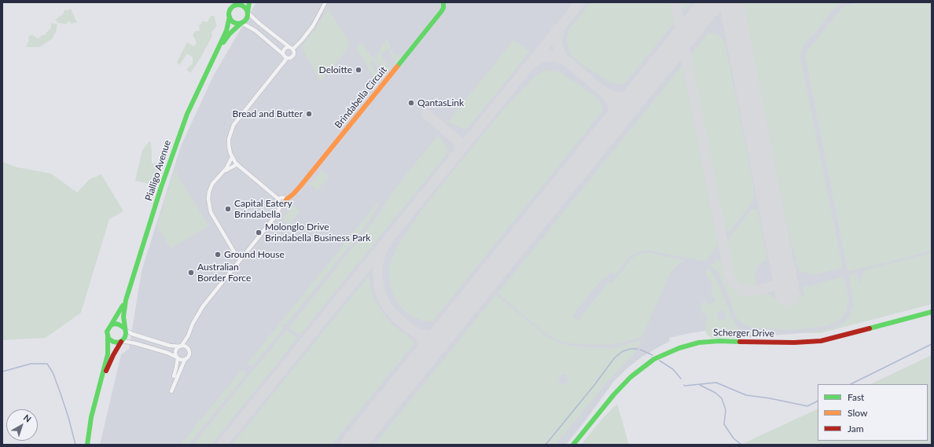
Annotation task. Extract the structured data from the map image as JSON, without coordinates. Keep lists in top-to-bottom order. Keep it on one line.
{"streets":{"main road":["Brindabella Circuit","Pialligo Avenue","Scherger Drive"]},"places":["Deloitte","QantasLink","Bread and Butter","Capital Eatery Brindabella","Molonglo Drive Brindabella Business Park","Ground House","Australian Border Force"],"legend":["Fast","Slow","Jam"],"north":"top right"}
